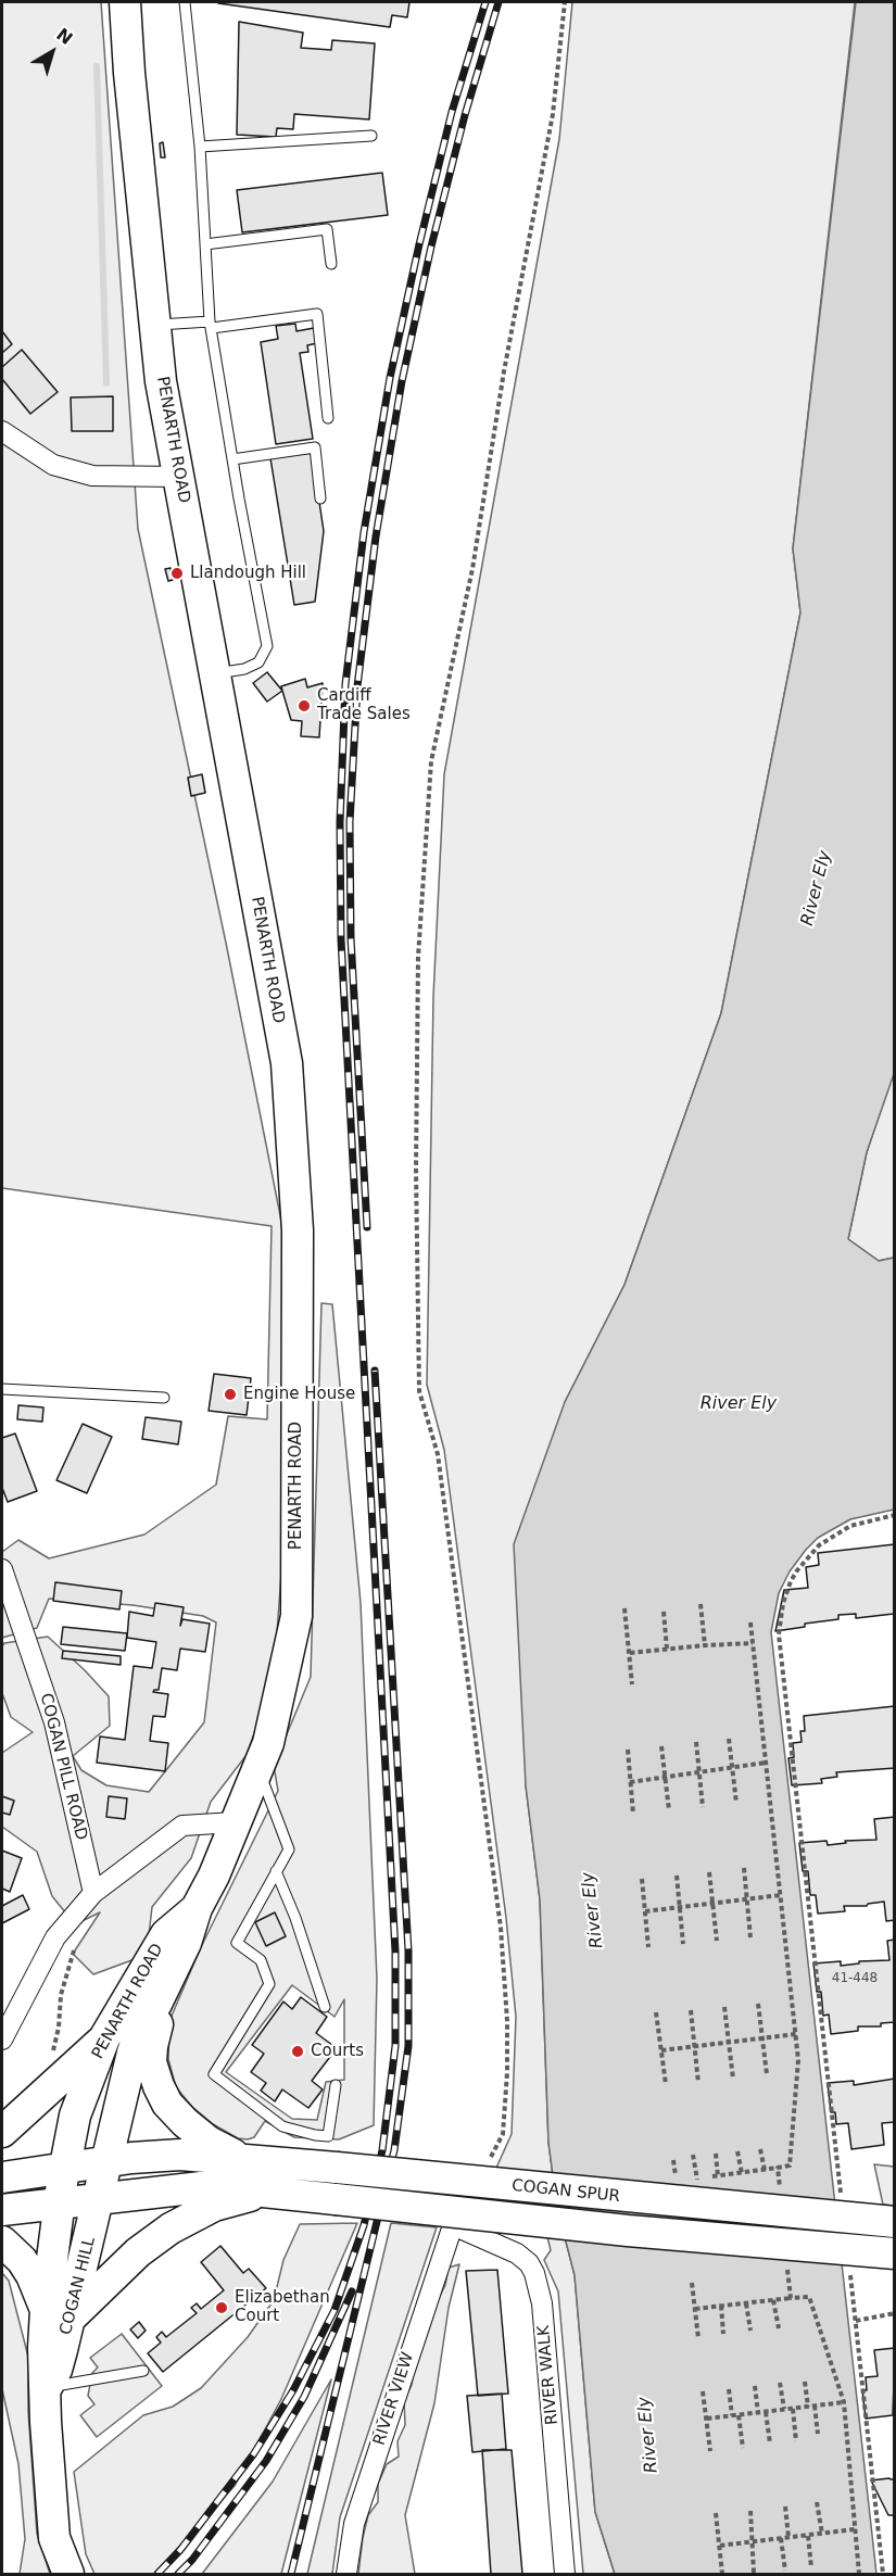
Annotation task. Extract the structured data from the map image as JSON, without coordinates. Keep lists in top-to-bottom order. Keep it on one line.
{"streets":{"main road":["PENARTH ROAD","COGAN SPUR","COGAN HILL"],"street":["COGAN PILL ROAD","RIVER WALK","RIVER VIEW"]},"crossings":[["PENARTH ROAD","COGAN SPUR"],["PENARTH ROAD","COGAN HILL"],["COGAN SPUR","COGAN HILL"],["RIVER WALK","RIVER VIEW"]],"water":["River Ely"],"places":["Llandough Hill","Cardiff Trade Sales","Engine House","Courts","Elizabethan Court"],"house_numbers":["41-448"],"north":"top right"}
